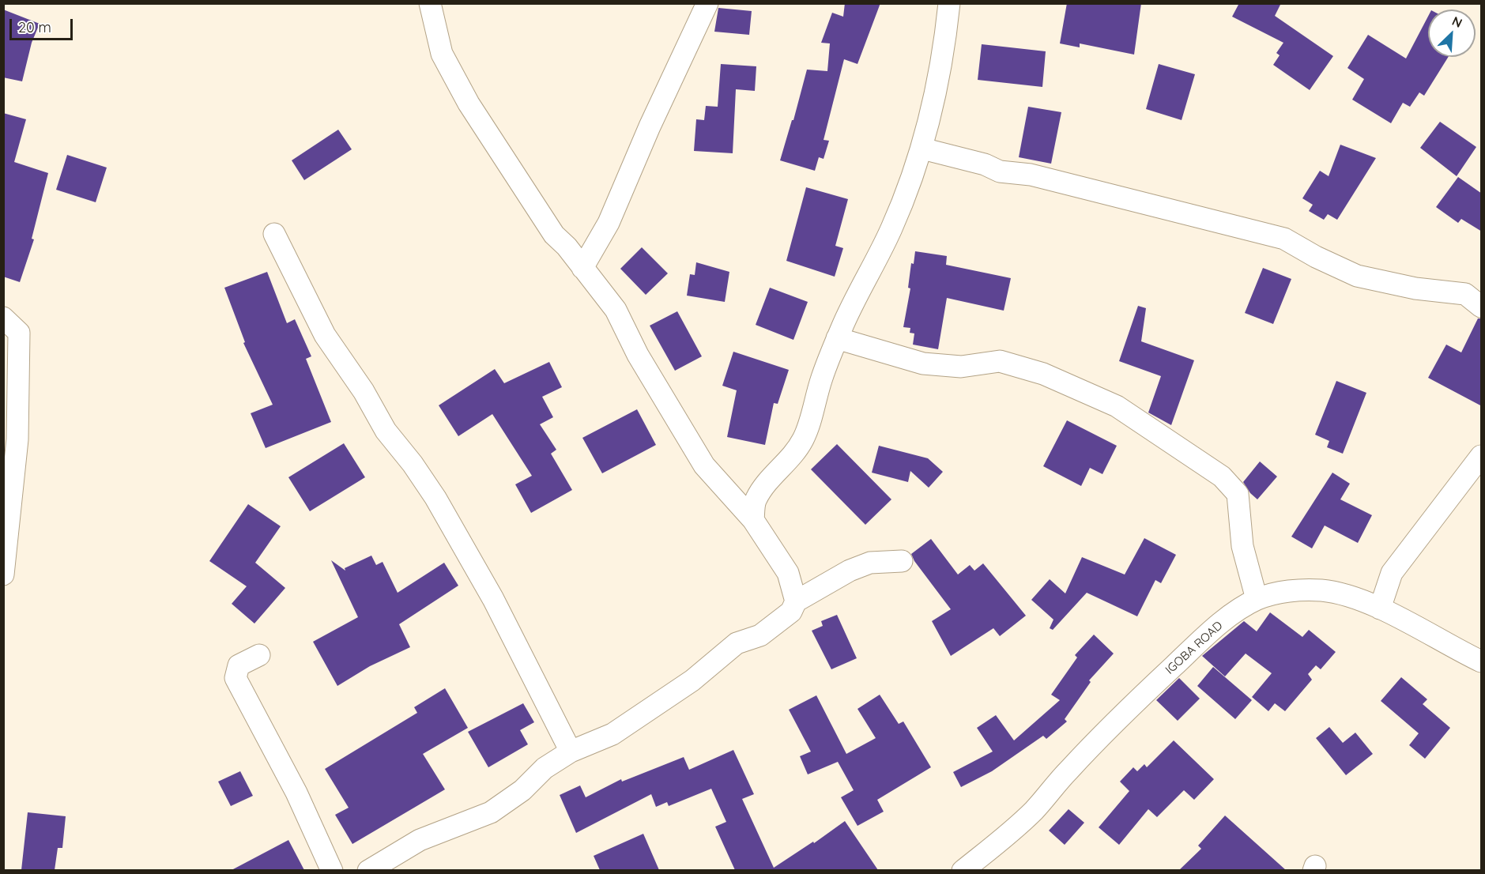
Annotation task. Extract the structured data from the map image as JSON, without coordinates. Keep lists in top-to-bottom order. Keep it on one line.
{"streets":{"street":["IGOBA ROAD"]},"scale_bar":"20 m","north":"top right"}
